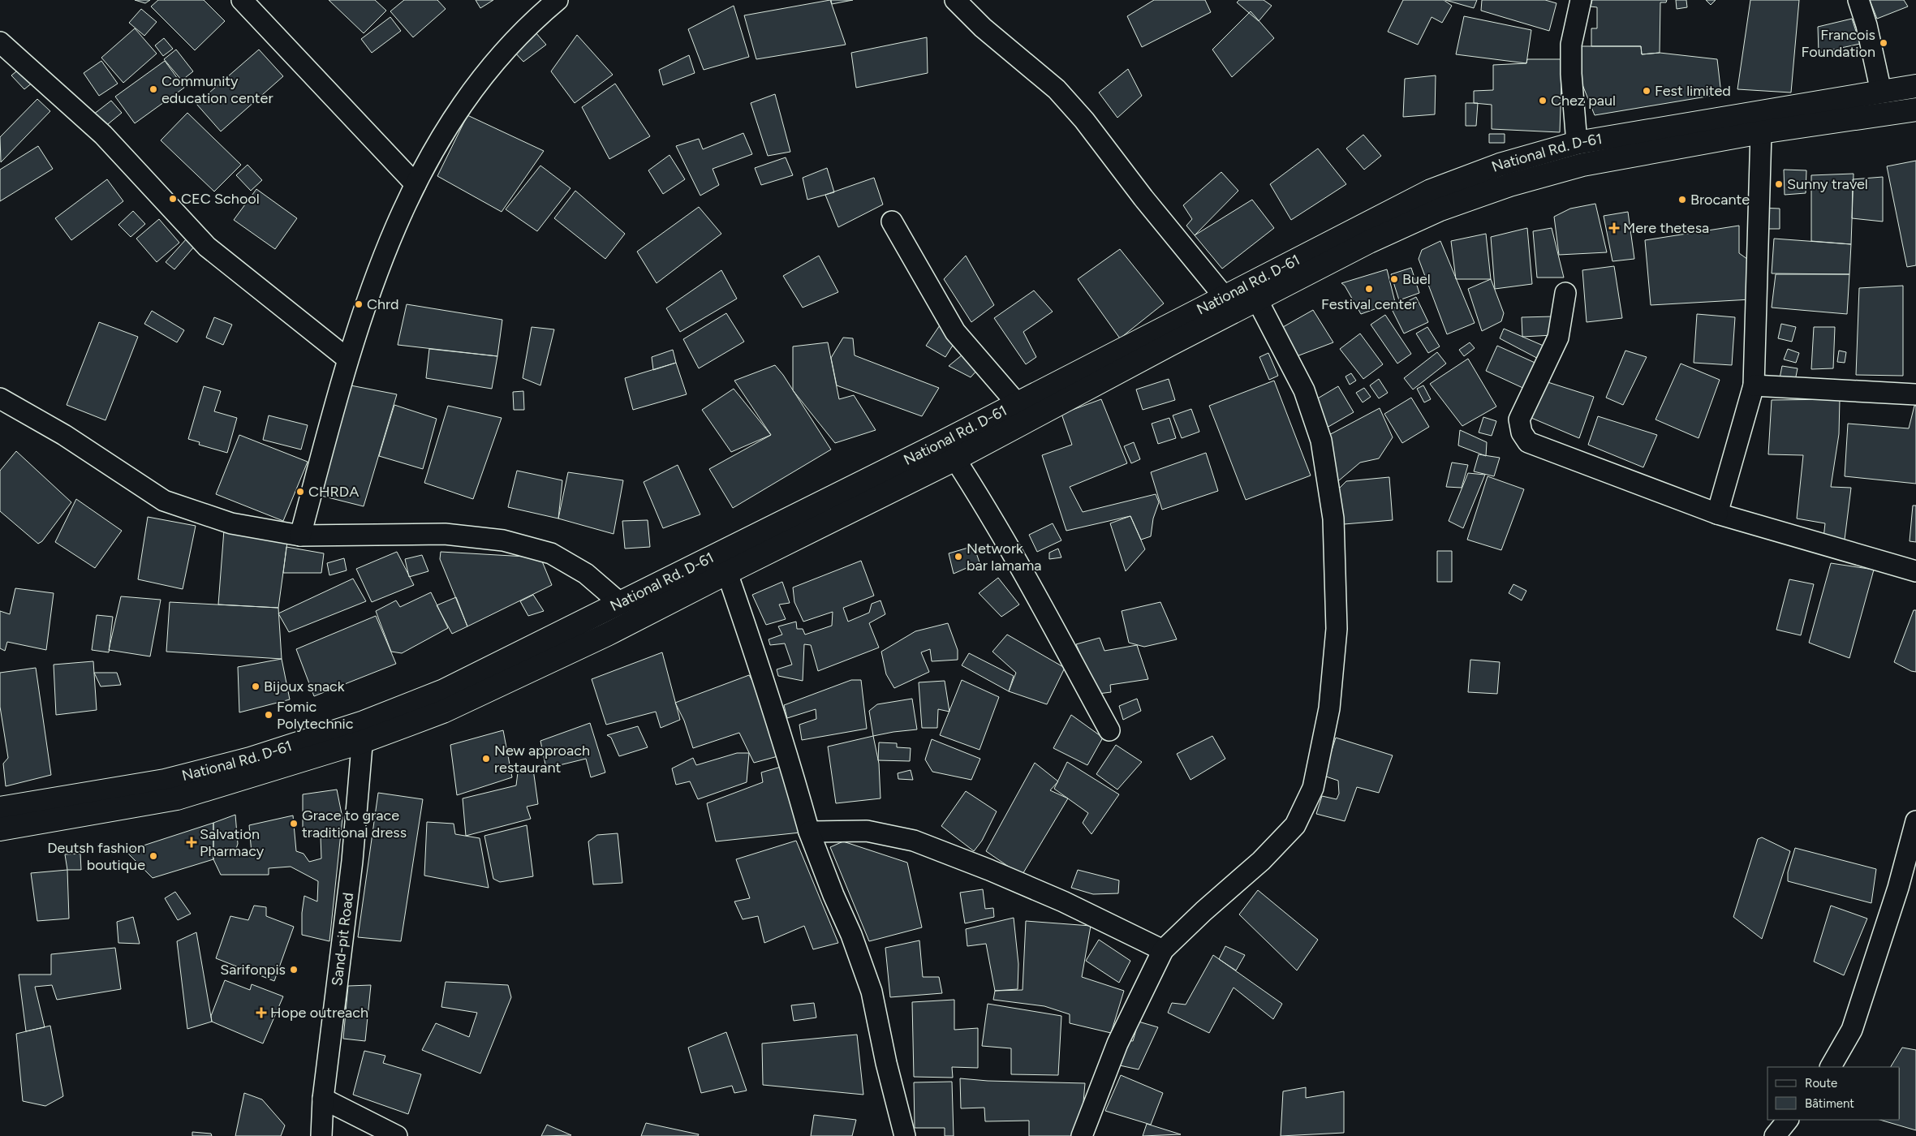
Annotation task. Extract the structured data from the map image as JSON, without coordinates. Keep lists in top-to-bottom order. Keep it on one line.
{"streets":{"highway":["National Rd. D-61"],"street":["Sand-pit Road"]},"crossings":[["National Rd. D-61","Sand-pit Road"]],"places":{"other":["Francois Foundation","Community education center","Fest limited","Chez paul","Sunny travel","CEC School","Brocante","Buel","Festival center","Chrd","CHRDA","Network bar lamama","Bijoux snack","Fomic Polytechnic","New approach restaurant","Grace to grace traditional dress","Deutsh fashion boutique","Sarifonpis"],"health":["Mere thetesa","Salvation Pharmacy","Hope outreach"]},"legend":["Route","Bâtiment"]}
